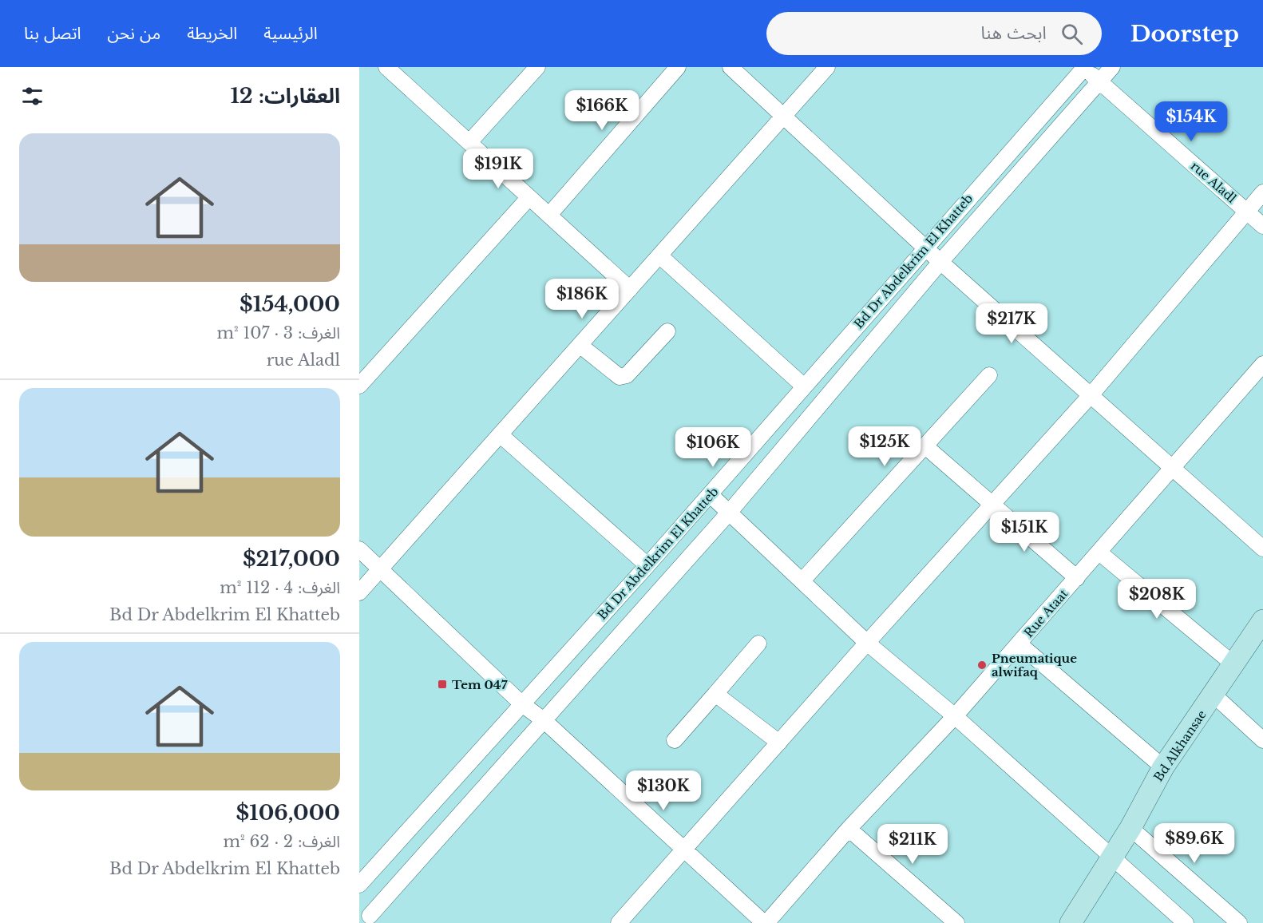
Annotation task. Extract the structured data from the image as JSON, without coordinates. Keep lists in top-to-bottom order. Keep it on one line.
{"streets":{"main road":["Bd Alkhansae"],"street":["rue Aladl","Bd Dr Abdelkrim El Khatteb","Rue Ataat"]},"crossings":[["rue Aladl","Bd Dr Abdelkrim El Khatteb"]],"places":{"other":["Pneumatique alwifaq"],"transit":["Tem 047"]},"page":{"header":"Doorstep","search":"ابحث هنا","nav":["الرئيسية","الخريطة","من نحن","اتصل بنا"],"heading":"العقارات: 12","price":["$166K","$154K","$191K","$186K","$217K","$125K","$106K","$151K","$208K","$130K","$89.6K","$211K"],"list":[{"name":"$154,000","note":"الغرف: 3 · 107 m² · rue Aladl"},{"name":"$217,000","note":"الغرف: 4 · 112 m² · Bd Dr Abdelkrim El Khatteb"},{"name":"$106,000","note":"الغرف: 2 · 62 m² · Bd Dr Abdelkrim El Khatteb"}]}}
